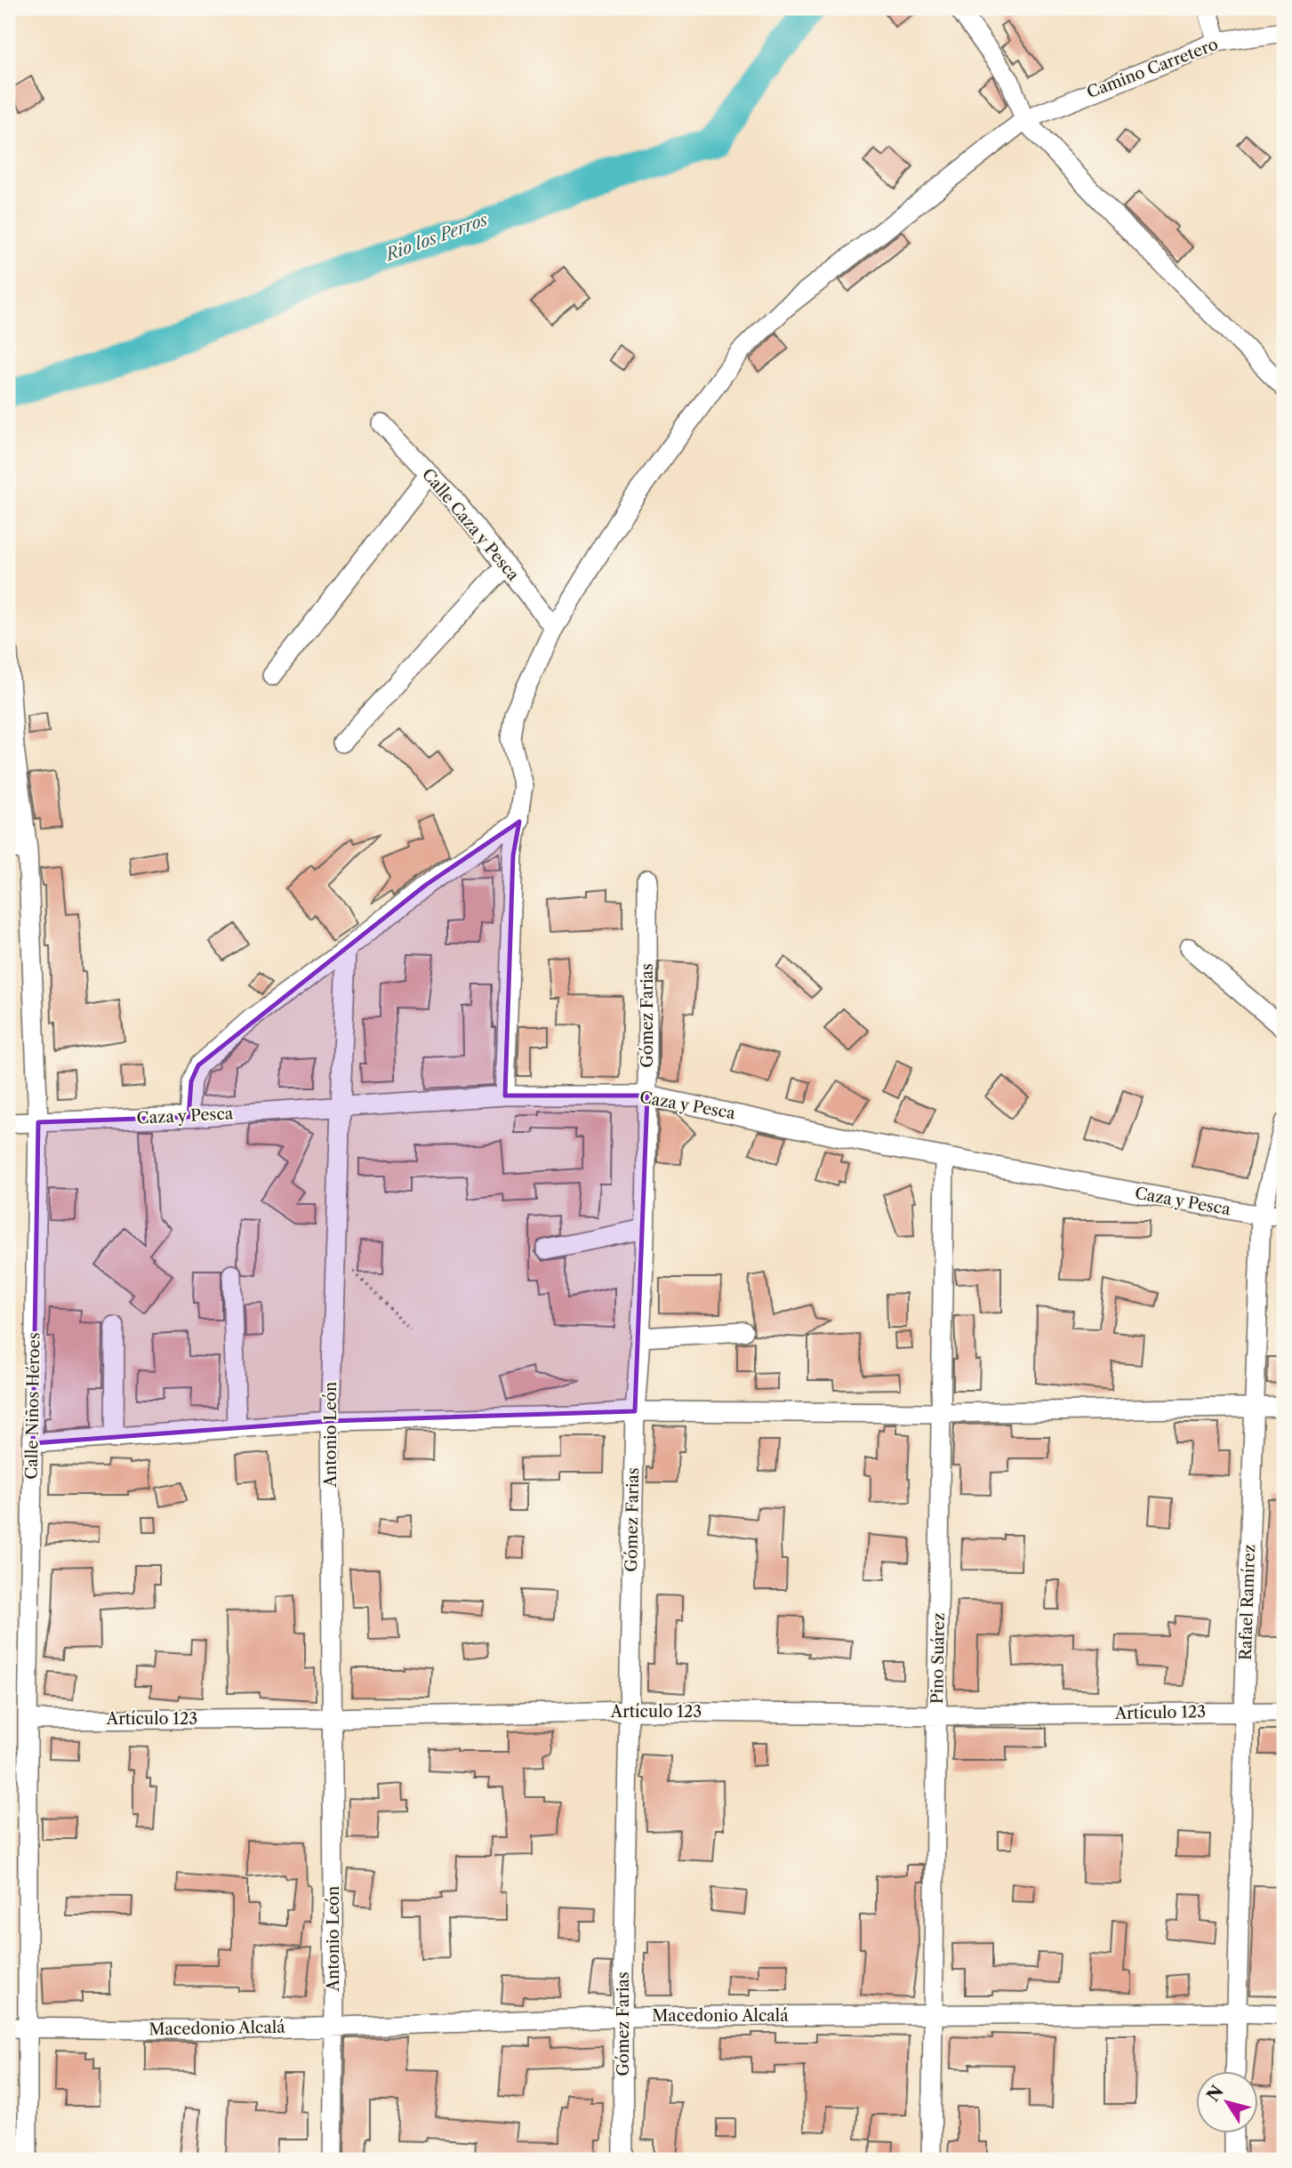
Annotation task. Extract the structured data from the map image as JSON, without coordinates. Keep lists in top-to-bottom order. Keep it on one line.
{"streets":{"street":["Camino Carretero","Calle Caza y Pesca","Gómez Farias","Caza y Pesca","Calle Niños Héroes","Antonio León","Rafael Ramírez","Pino Suárez","Artículo 123","Macedonio Alcalá"]},"crossings":[["Camino Carretero","Calle Caza y Pesca"],["Camino Carretero","Caza y Pesca"],["Gómez Farias","Caza y Pesca"],["Gómez Farias","Artículo 123"],["Gómez Farias","Macedonio Alcalá"],["Caza y Pesca","Calle Niños Héroes"],["Caza y Pesca","Antonio León"],["Caza y Pesca","Rafael Ramírez"],["Caza y Pesca","Pino Suárez"],["Calle Niños Héroes","Artículo 123"],["Calle Niños Héroes","Macedonio Alcalá"],["Antonio León","Artículo 123"],["Antonio León","Macedonio Alcalá"],["Rafael Ramírez","Artículo 123"],["Rafael Ramírez","Macedonio Alcalá"],["Pino Suárez","Artículo 123"],["Pino Suárez","Macedonio Alcalá"]],"water":["Rio los Perros"],"north":"top left"}
